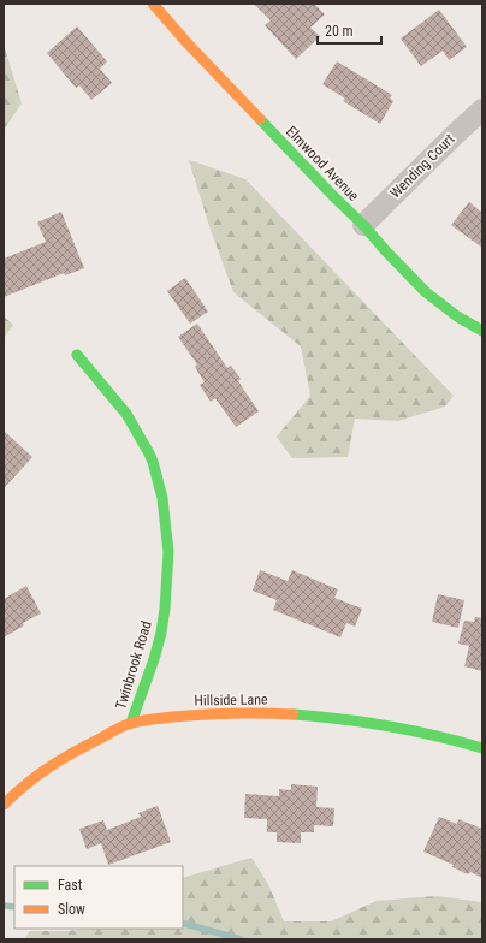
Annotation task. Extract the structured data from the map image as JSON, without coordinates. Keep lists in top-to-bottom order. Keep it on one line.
{"streets":{"street":["Elmwood Avenue","Wending Court","Twinbrook Road","Hillside Lane"]},"crossings":[["Elmwood Avenue","Wending Court"],["Twinbrook Road","Hillside Lane"]],"legend":["Fast","Slow"],"scale_bar":"20 m"}
